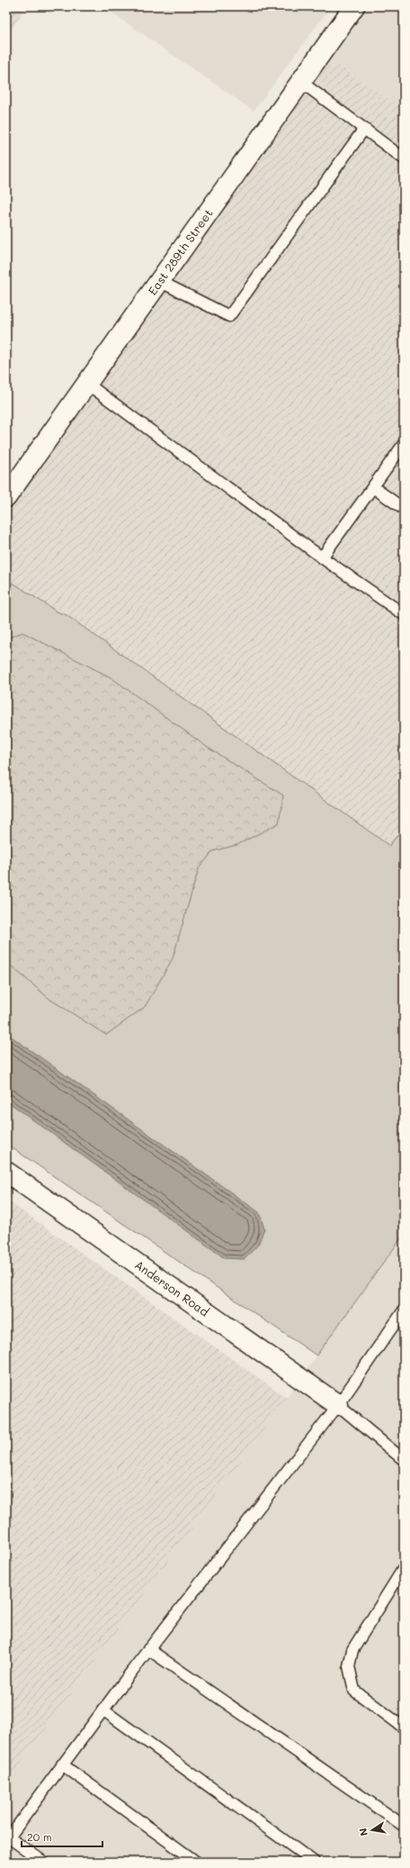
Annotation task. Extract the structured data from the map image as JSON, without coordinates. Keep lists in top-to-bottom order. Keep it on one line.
{"streets":{"street":["East 289th Street","Anderson Road"]},"scale_bar":"20 m","north":"left"}
